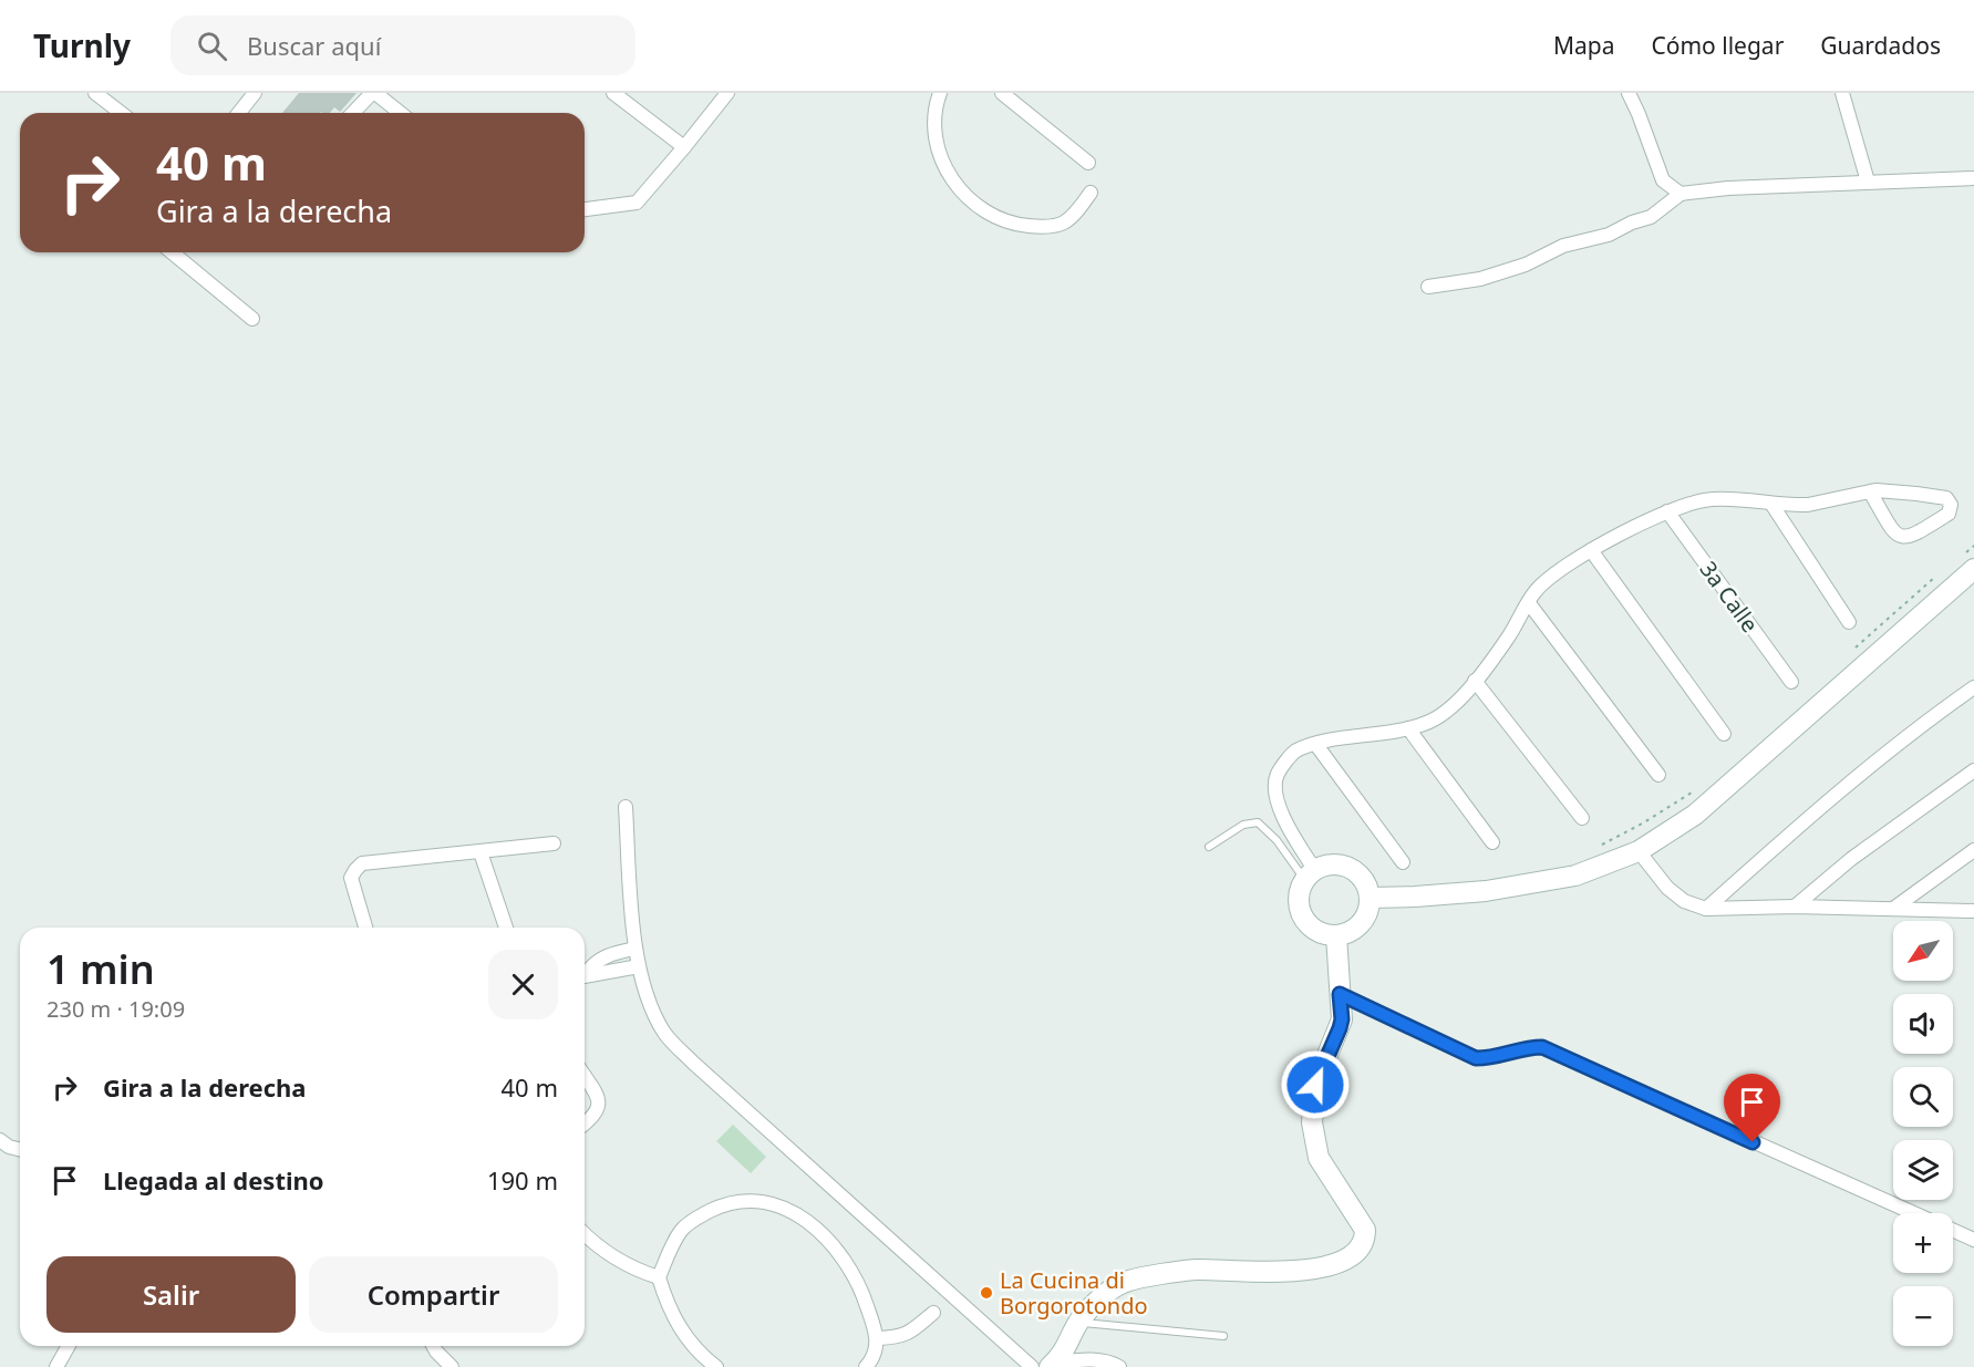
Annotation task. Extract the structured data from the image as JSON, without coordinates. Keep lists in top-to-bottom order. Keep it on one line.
{"streets":{"street":["3a Calle"]},"places":["La Cucina di Borgorotondo"],"north":"bottom left","page":{"header":"Turnly","search":"Buscar aquí","nav":["Mapa","Cómo llegar","Guardados"],"turn":["40 m","Gira a la derecha"],"map_buttons":["+","−"],"heading":["1 min","230 m · 19:09"],"list":[{"name":"Gira a la derecha","value":"40 m"},{"name":"Llegada al destino","value":"190 m"}],"buttons":["Salir","Compartir"]}}
